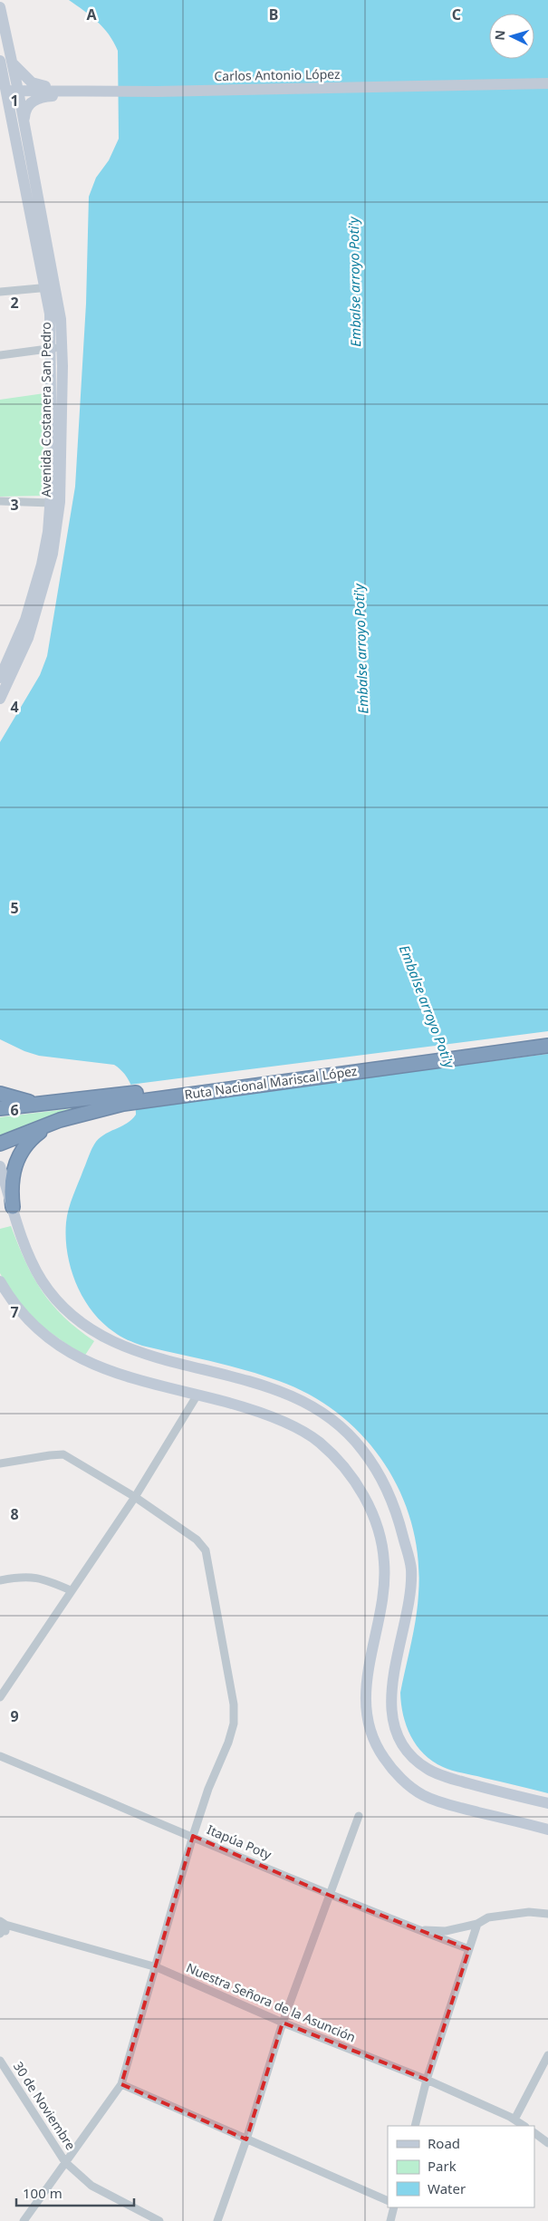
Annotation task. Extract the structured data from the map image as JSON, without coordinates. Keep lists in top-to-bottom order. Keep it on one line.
{"streets":{"highway":["Ruta Nacional Mariscal López"],"main road":["Carlos Antonio López","Avenida Costanera San Pedro"],"street":["Itapúa Poty","Nuestra Señora de la Asunción","30 de Noviembre"]},"crossings":[["Carlos Antonio López","Avenida Costanera San Pedro"]],"water":["Embalse arroyo Poti'y"],"legend":["Road","Park","Water"],"scale_bar":"100 m","north":"left","grid":{"columns":["A","B","C"],"rows":["1","2","3","4","5","6","7","8","9"]}}
